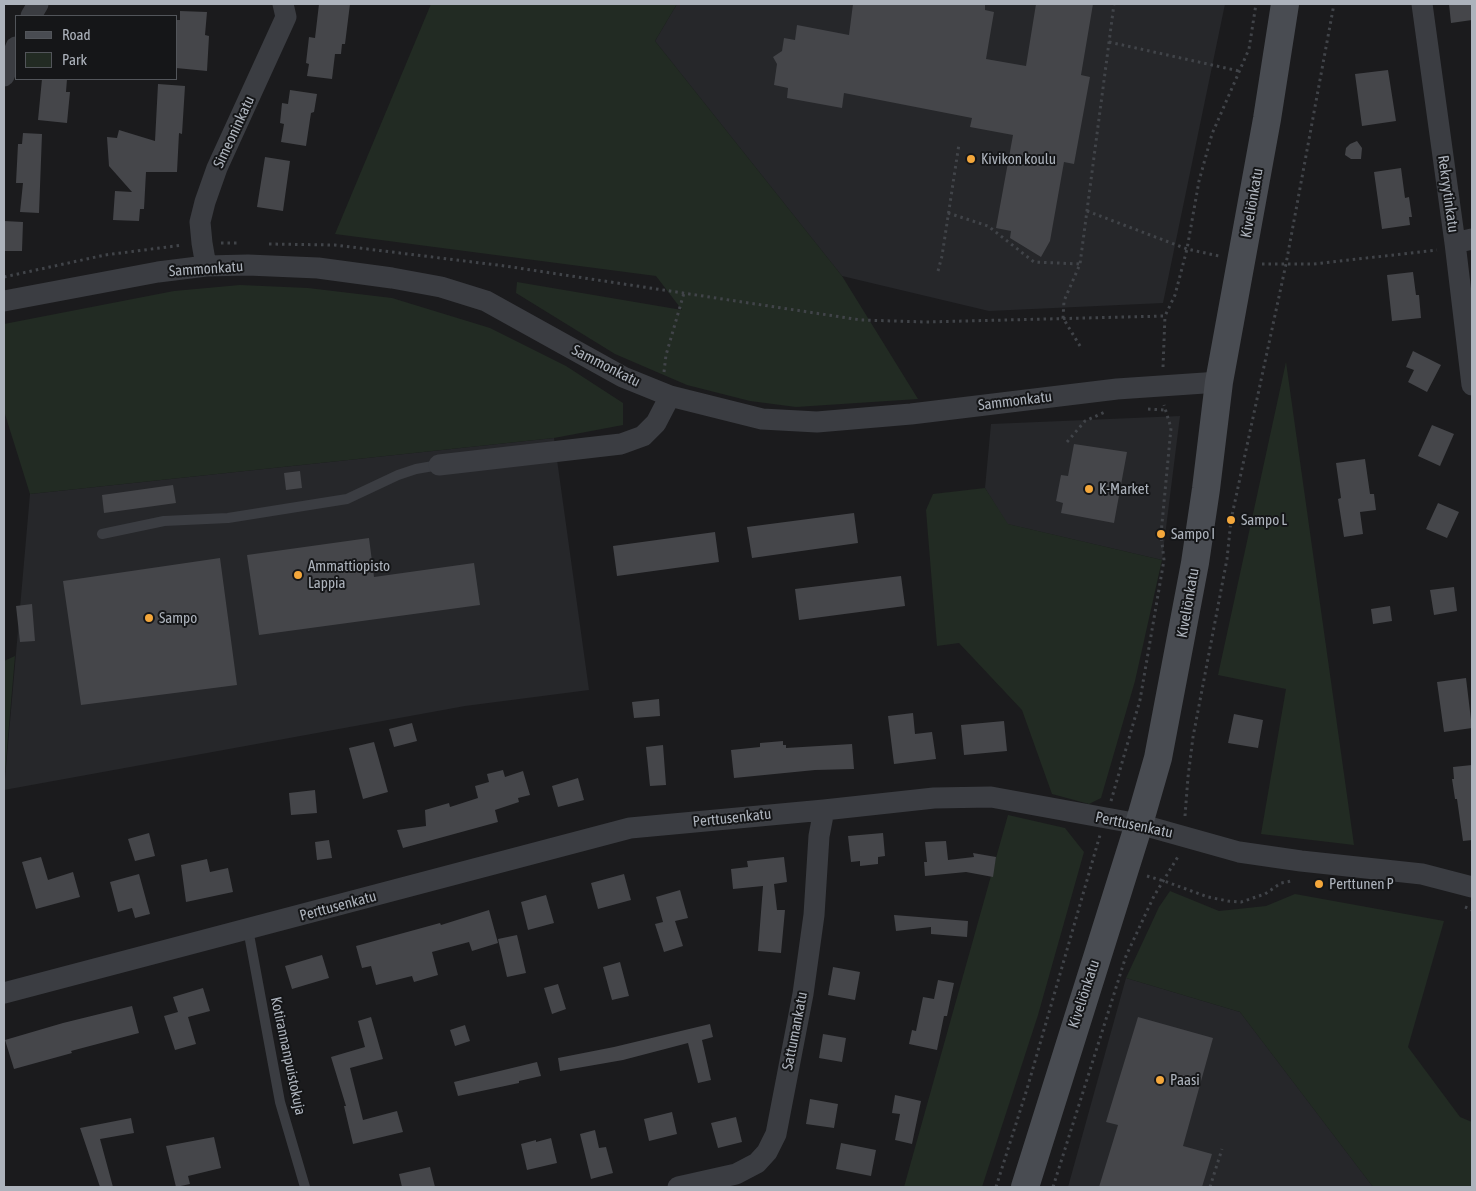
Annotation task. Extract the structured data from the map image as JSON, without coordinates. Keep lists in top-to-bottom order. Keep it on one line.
{"streets":{"main road":["Kiveliönkatu"],"street":["Simeoninkatu","Rekryytinkatu","Sammonkatu","Perttusenkatu","Sattumankatu"],"lane":["Kotirannanpuistokuja"]},"crossings":[["Simeoninkatu","Sammonkatu"],["Kiveliönkatu","Sammonkatu"],["Kiveliönkatu","Perttusenkatu"],["Perttusenkatu","Sattumankatu"],["Perttusenkatu","Kotirannanpuistokuja"]],"places":["Kivikon koulu","K-Market","Sampo L","Sampo I","Ammattiopisto Lappia","Sampo","Perttunen P","Paasi"],"legend":["Road","Park"]}
